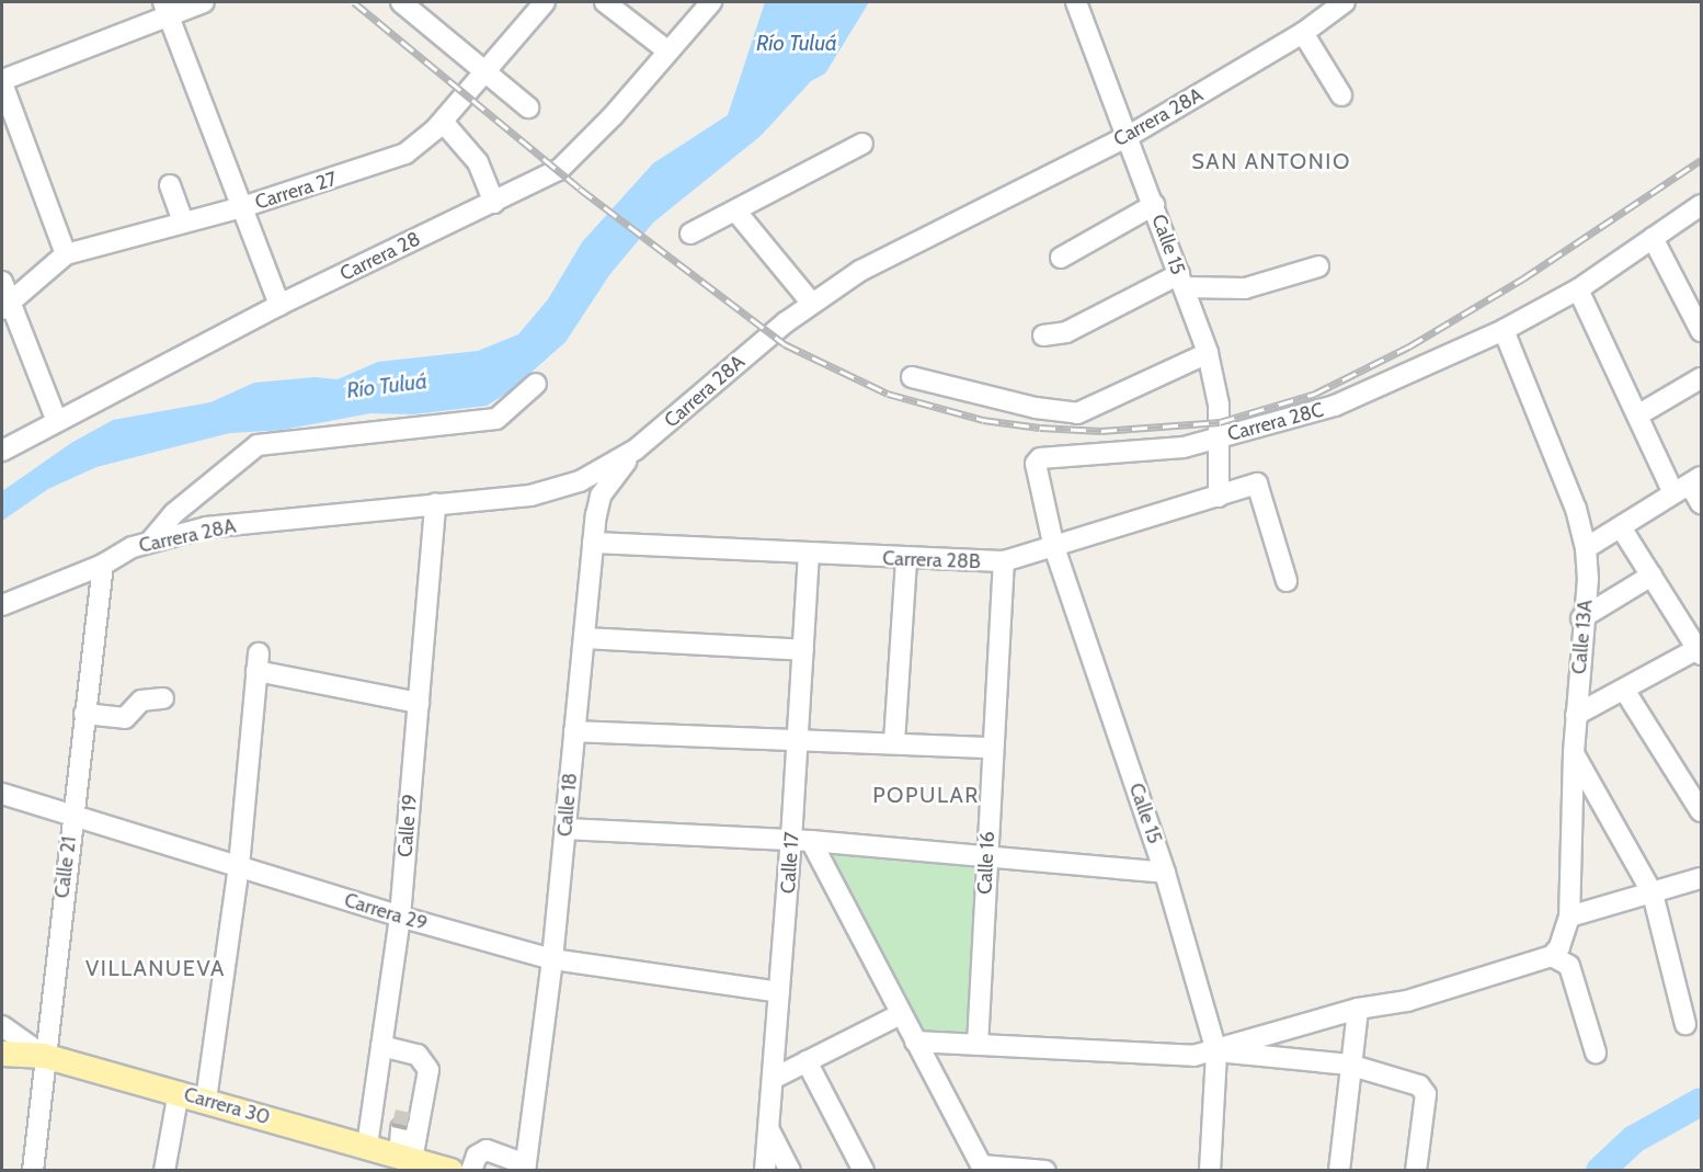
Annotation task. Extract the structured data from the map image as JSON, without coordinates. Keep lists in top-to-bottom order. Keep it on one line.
{"streets":{"main road":["Carrera 30"],"street":["Carrera 28A","Carrera 27","Calle 15","Carrera 28","Carrera 28C","Carrera 28B","Calle 13A","Calle 18","Calle 19","Calle 17","Calle 16","Calle 21","Carrera 29"]},"crossings":[["Carrera 28A","Calle 15"],["Carrera 28A","Calle 18"],["Carrera 28A","Calle 19"],["Carrera 28A","Calle 21"],["Calle 15","Carrera 28C"],["Calle 15","Carrera 28B"],["Carrera 28C","Calle 13A"],["Carrera 28B","Calle 18"],["Carrera 28B","Calle 17"],["Carrera 28B","Calle 16"],["Calle 18","Carrera 29"],["Calle 19","Carrera 29"],["Calle 19","Carrera 30"],["Calle 17","Carrera 29"],["Calle 21","Carrera 29"],["Calle 21","Carrera 30"]],"districts":["SAN ANTONIO","POPULAR","VILLANUEVA"],"water":["Río Tuluá"]}
